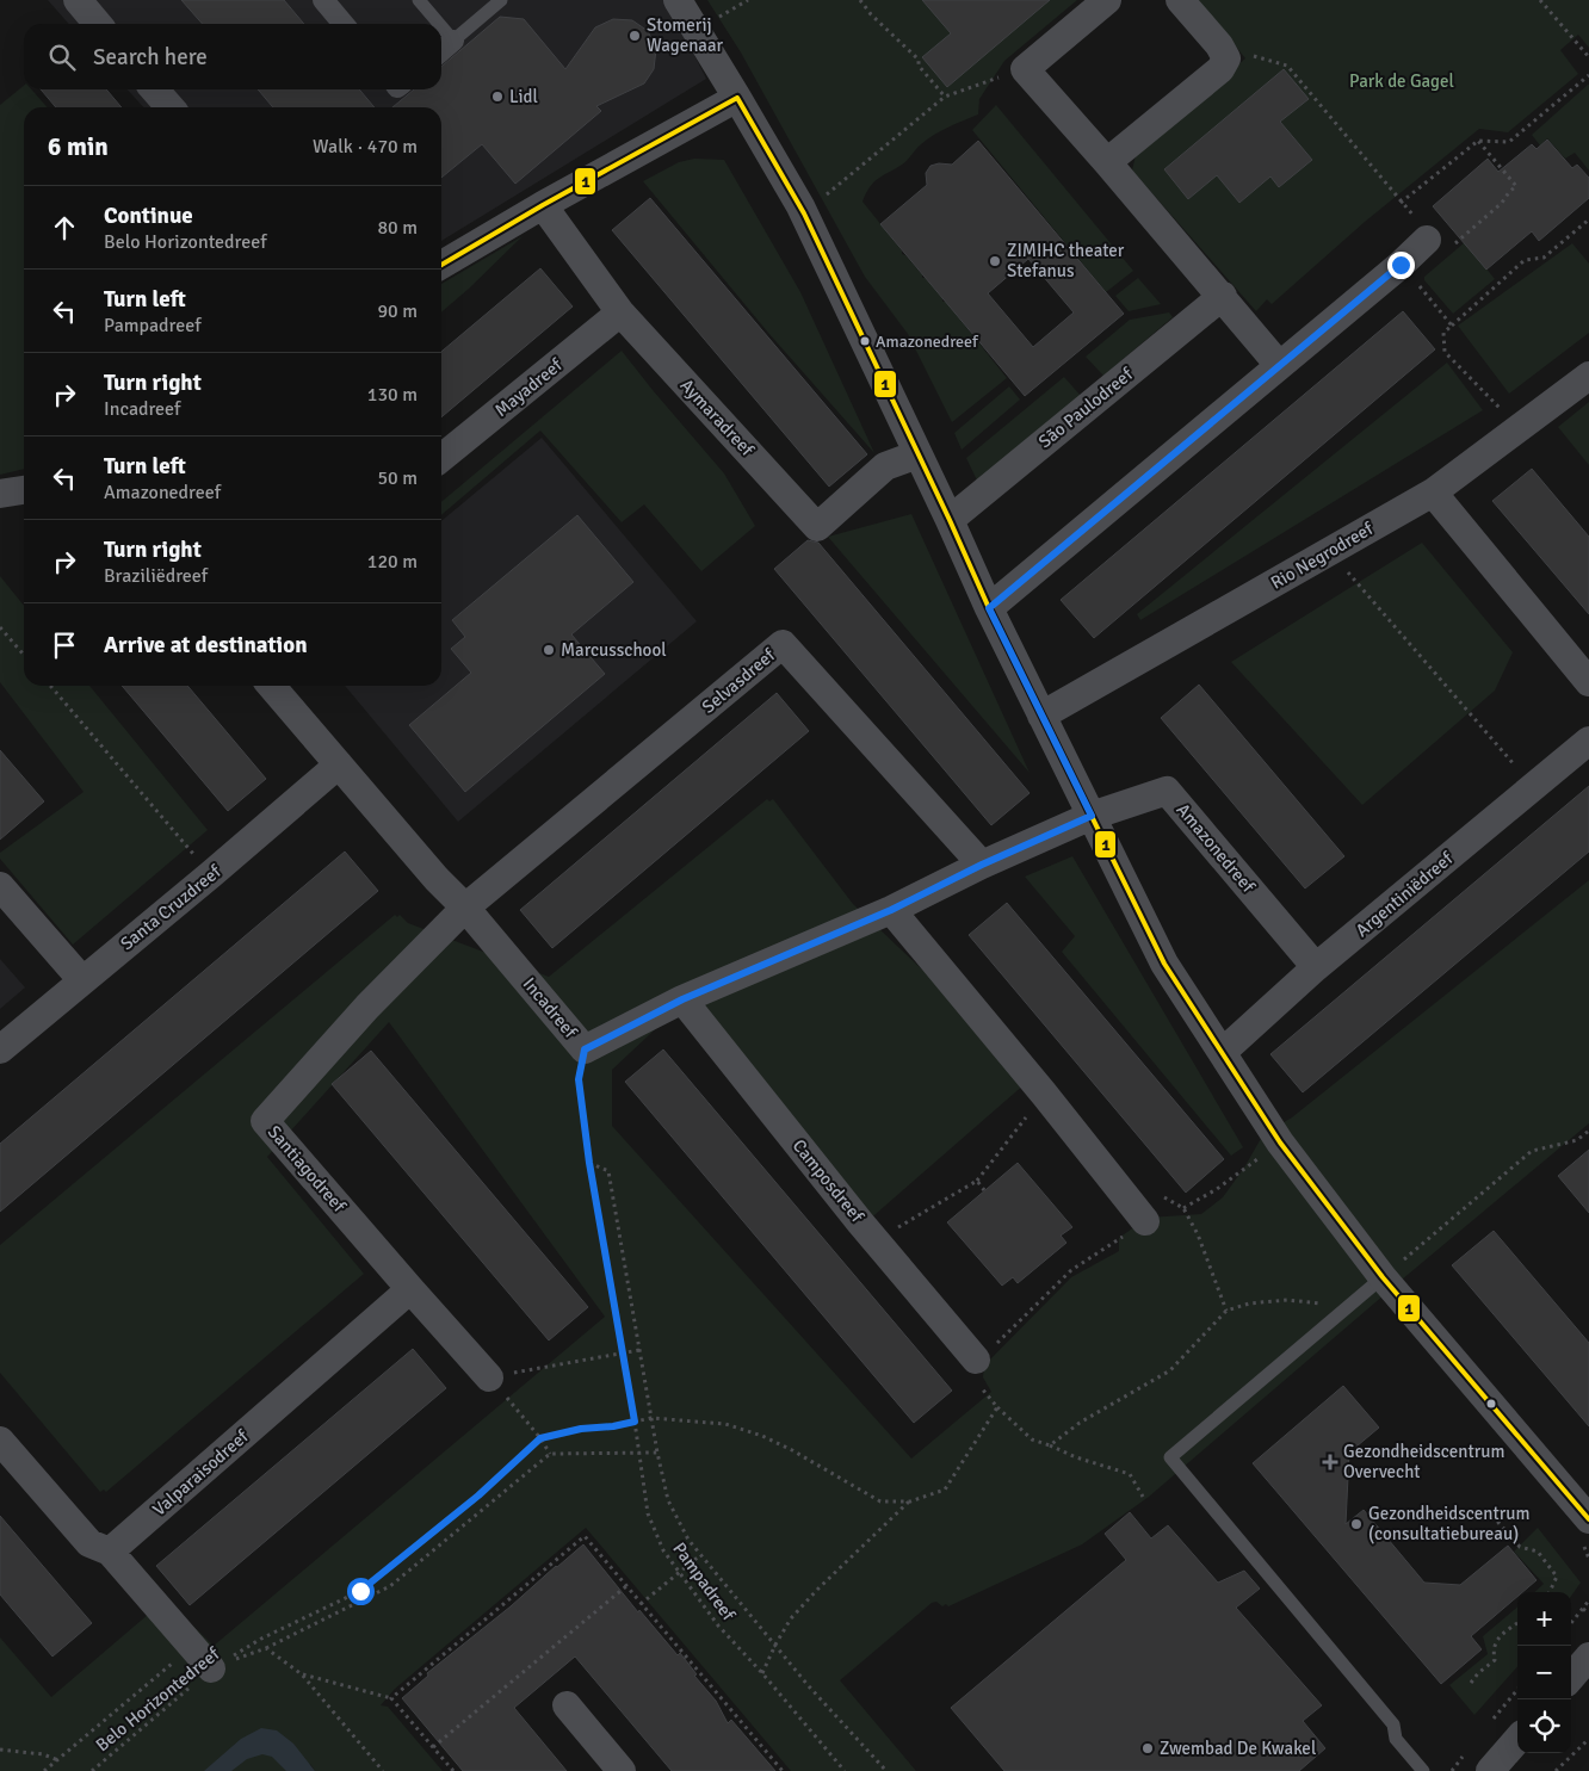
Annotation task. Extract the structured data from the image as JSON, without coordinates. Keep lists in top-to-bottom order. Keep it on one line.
{"streets":{"street":["Mayadreef","São Paulodreef","Aymaradreef","Rio Negrodreef","Selvasdreef","Amazonedreef","Argentiniëdreef","Santa Cruzdreef","Incadreef","Santiagodreef","Camposdreef","Valparaisodreef"],"path":["Pampadreef","Belo Horizontedreef"]},"crossings":[["Mayadreef","Aymaradreef"],["Selvasdreef","Incadreef"],["Selvasdreef","Santiagodreef"],["Amazonedreef","Argentiniëdreef"],["Amazonedreef","Incadreef"],["Santa Cruzdreef","Incadreef"],["Incadreef","Santiagodreef"],["Incadreef","Camposdreef"],["Incadreef","Pampadreef"],["Santiagodreef","Valparaisodreef"],["Pampadreef","Belo Horizontedreef"]],"parks":["Park de Gagel"],"places":{"other":["Stomerij Wagenaar","Lidl","ZIMIHC theater Stefanus","Amazonedreef","Marcusschool","Gezondheidscentrum (consultatiebureau)","Zwembad De Kwakel"],"health":["Gezondheidscentrum Overvecht"]},"lines":["transit line 1"],"page":{"search":"Search here","heading":["6 min","Walk · 470 m"],"list":[["Continue","Belo Horizontedreef","80 m"],["Turn left","Pampadreef","90 m"],["Turn right","Incadreef","130 m"],["Turn left","Amazonedreef","50 m"],["Turn right","Braziliëdreef","120 m"],"Arrive at destination"],"map_buttons":["+","−"]}}
